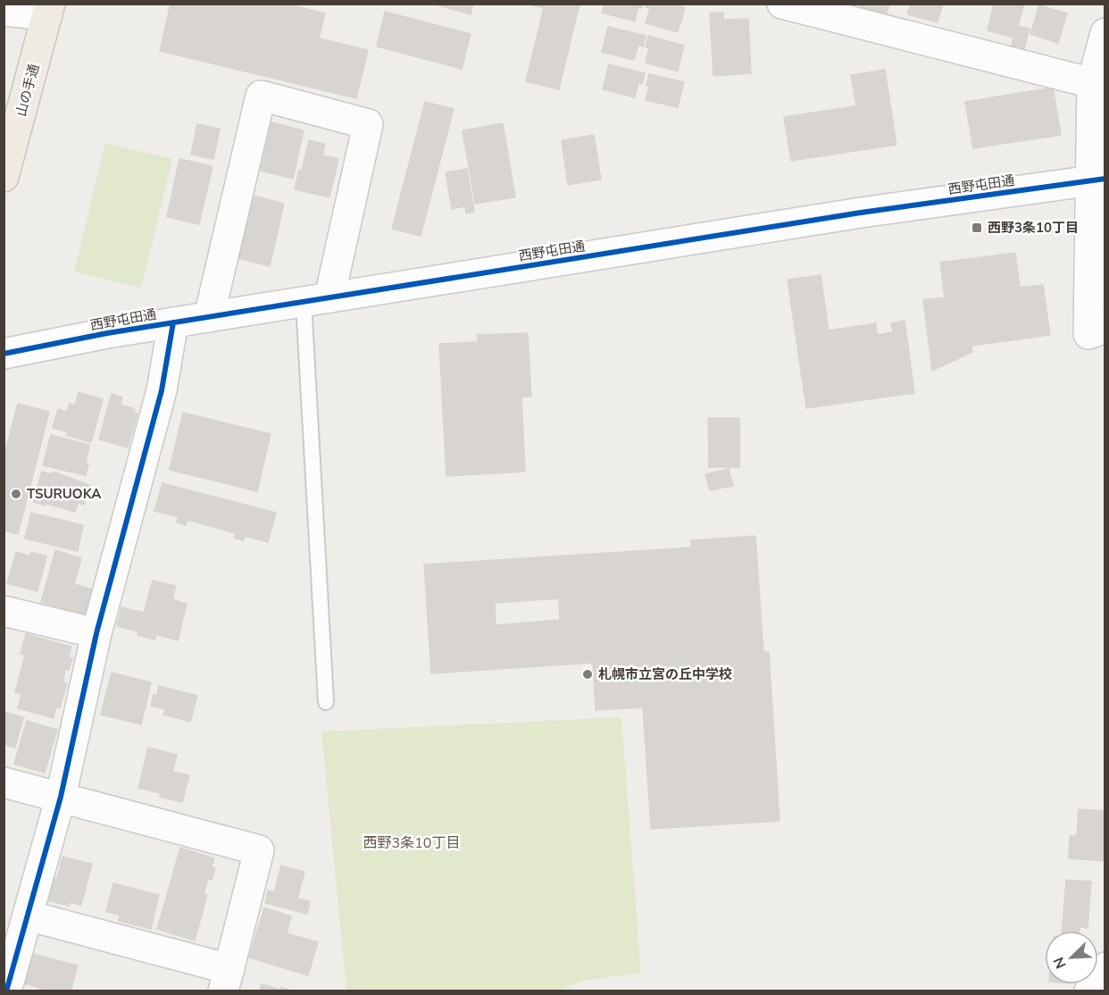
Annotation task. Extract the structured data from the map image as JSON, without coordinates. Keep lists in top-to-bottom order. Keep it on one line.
{"streets":{"main road":["山の手通"],"street":["西野屯田通"]},"districts":["西野3条10丁目"],"places":{"transit":["西野3条10丁目"],"other":["TSURUOKA","札幌市立宮の丘中学校"]},"north":"bottom left"}
